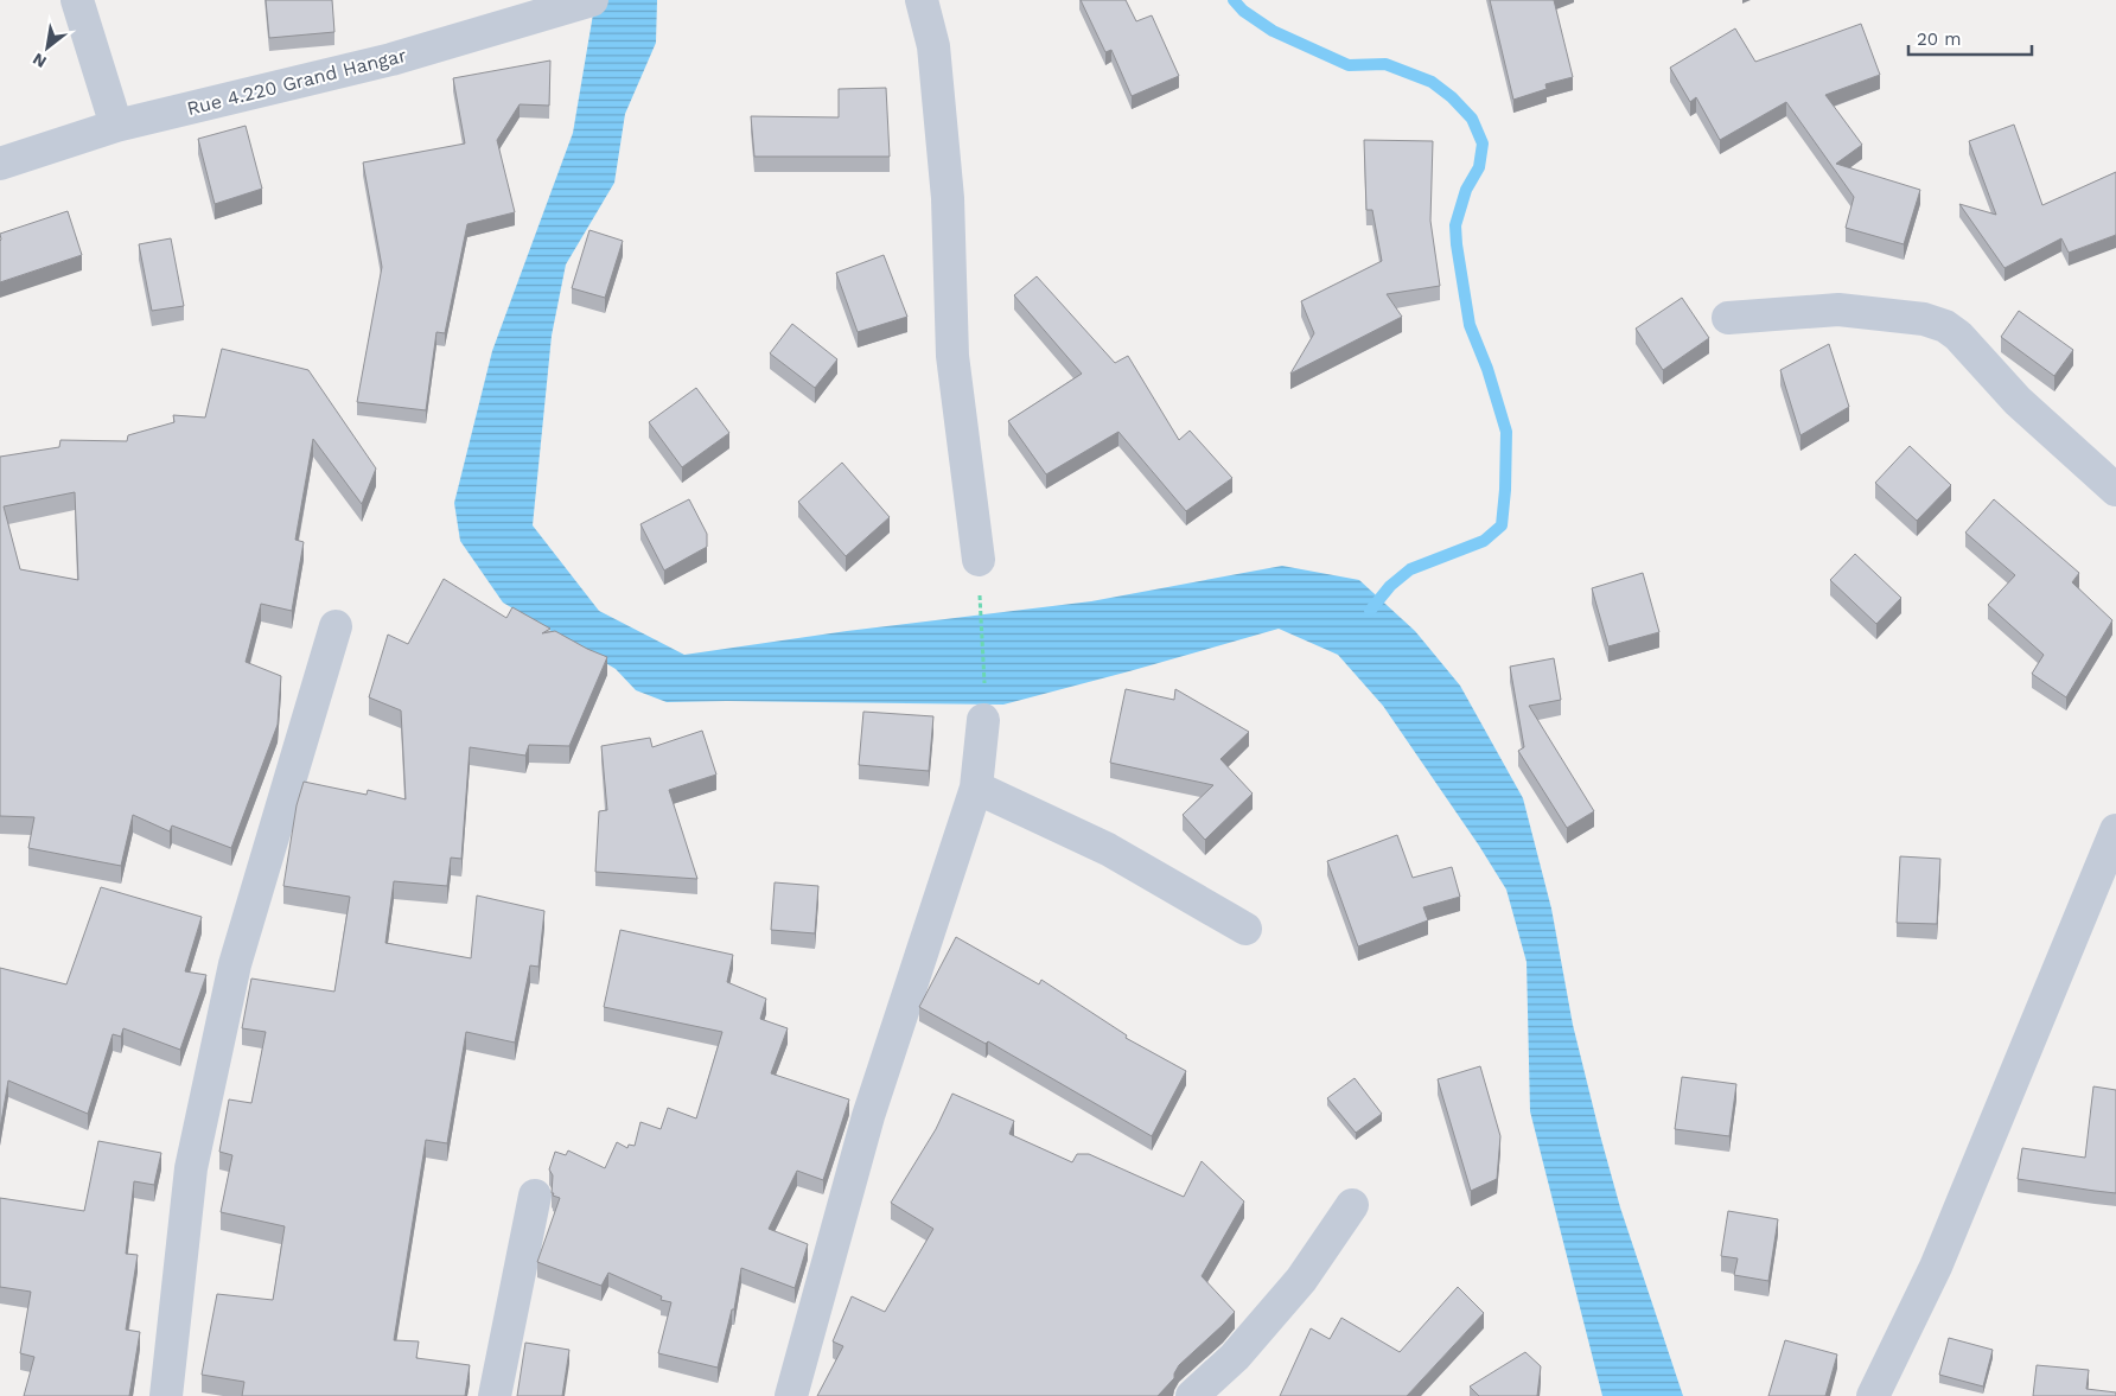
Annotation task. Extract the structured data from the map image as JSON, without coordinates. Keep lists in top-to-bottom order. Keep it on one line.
{"streets":{"street":["Rue 4.220 Grand Hangar"]},"scale_bar":"20 m","north":"bottom left"}
